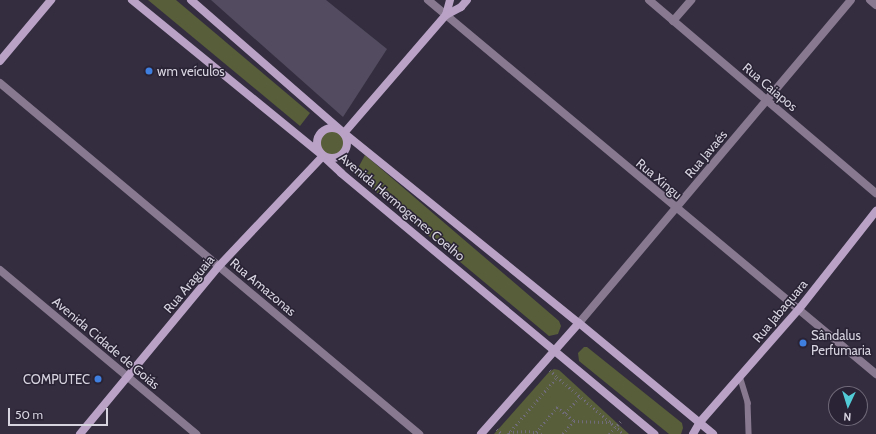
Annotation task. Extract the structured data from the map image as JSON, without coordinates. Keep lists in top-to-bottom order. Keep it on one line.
{"streets":{"main road":["Avenida Hermogenes Coelho","Rua Araguaia","Rua Jabaquara"],"street":["Rua Caiapos","Rua Javaés","Rua Xingu","Rua Amazonas","Avenida Cidade de Goiás"]},"crossings":[["Rua Caiapos","Rua Javaés"],["Rua Javaés","Rua Xingu"],["Rua Javaés","Avenida Hermogenes Coelho"],["Rua Xingu","Rua Jabaquara"],["Avenida Hermogenes Coelho","Rua Araguaia"],["Avenida Hermogenes Coelho","Rua Jabaquara"],["Rua Araguaia","Rua Amazonas"],["Rua Araguaia","Avenida Cidade de Goiás"]],"places":["wm veículos","Sândalus Perfumaria","COMPUTEC"],"scale_bar":"50 m","north":"bottom"}
